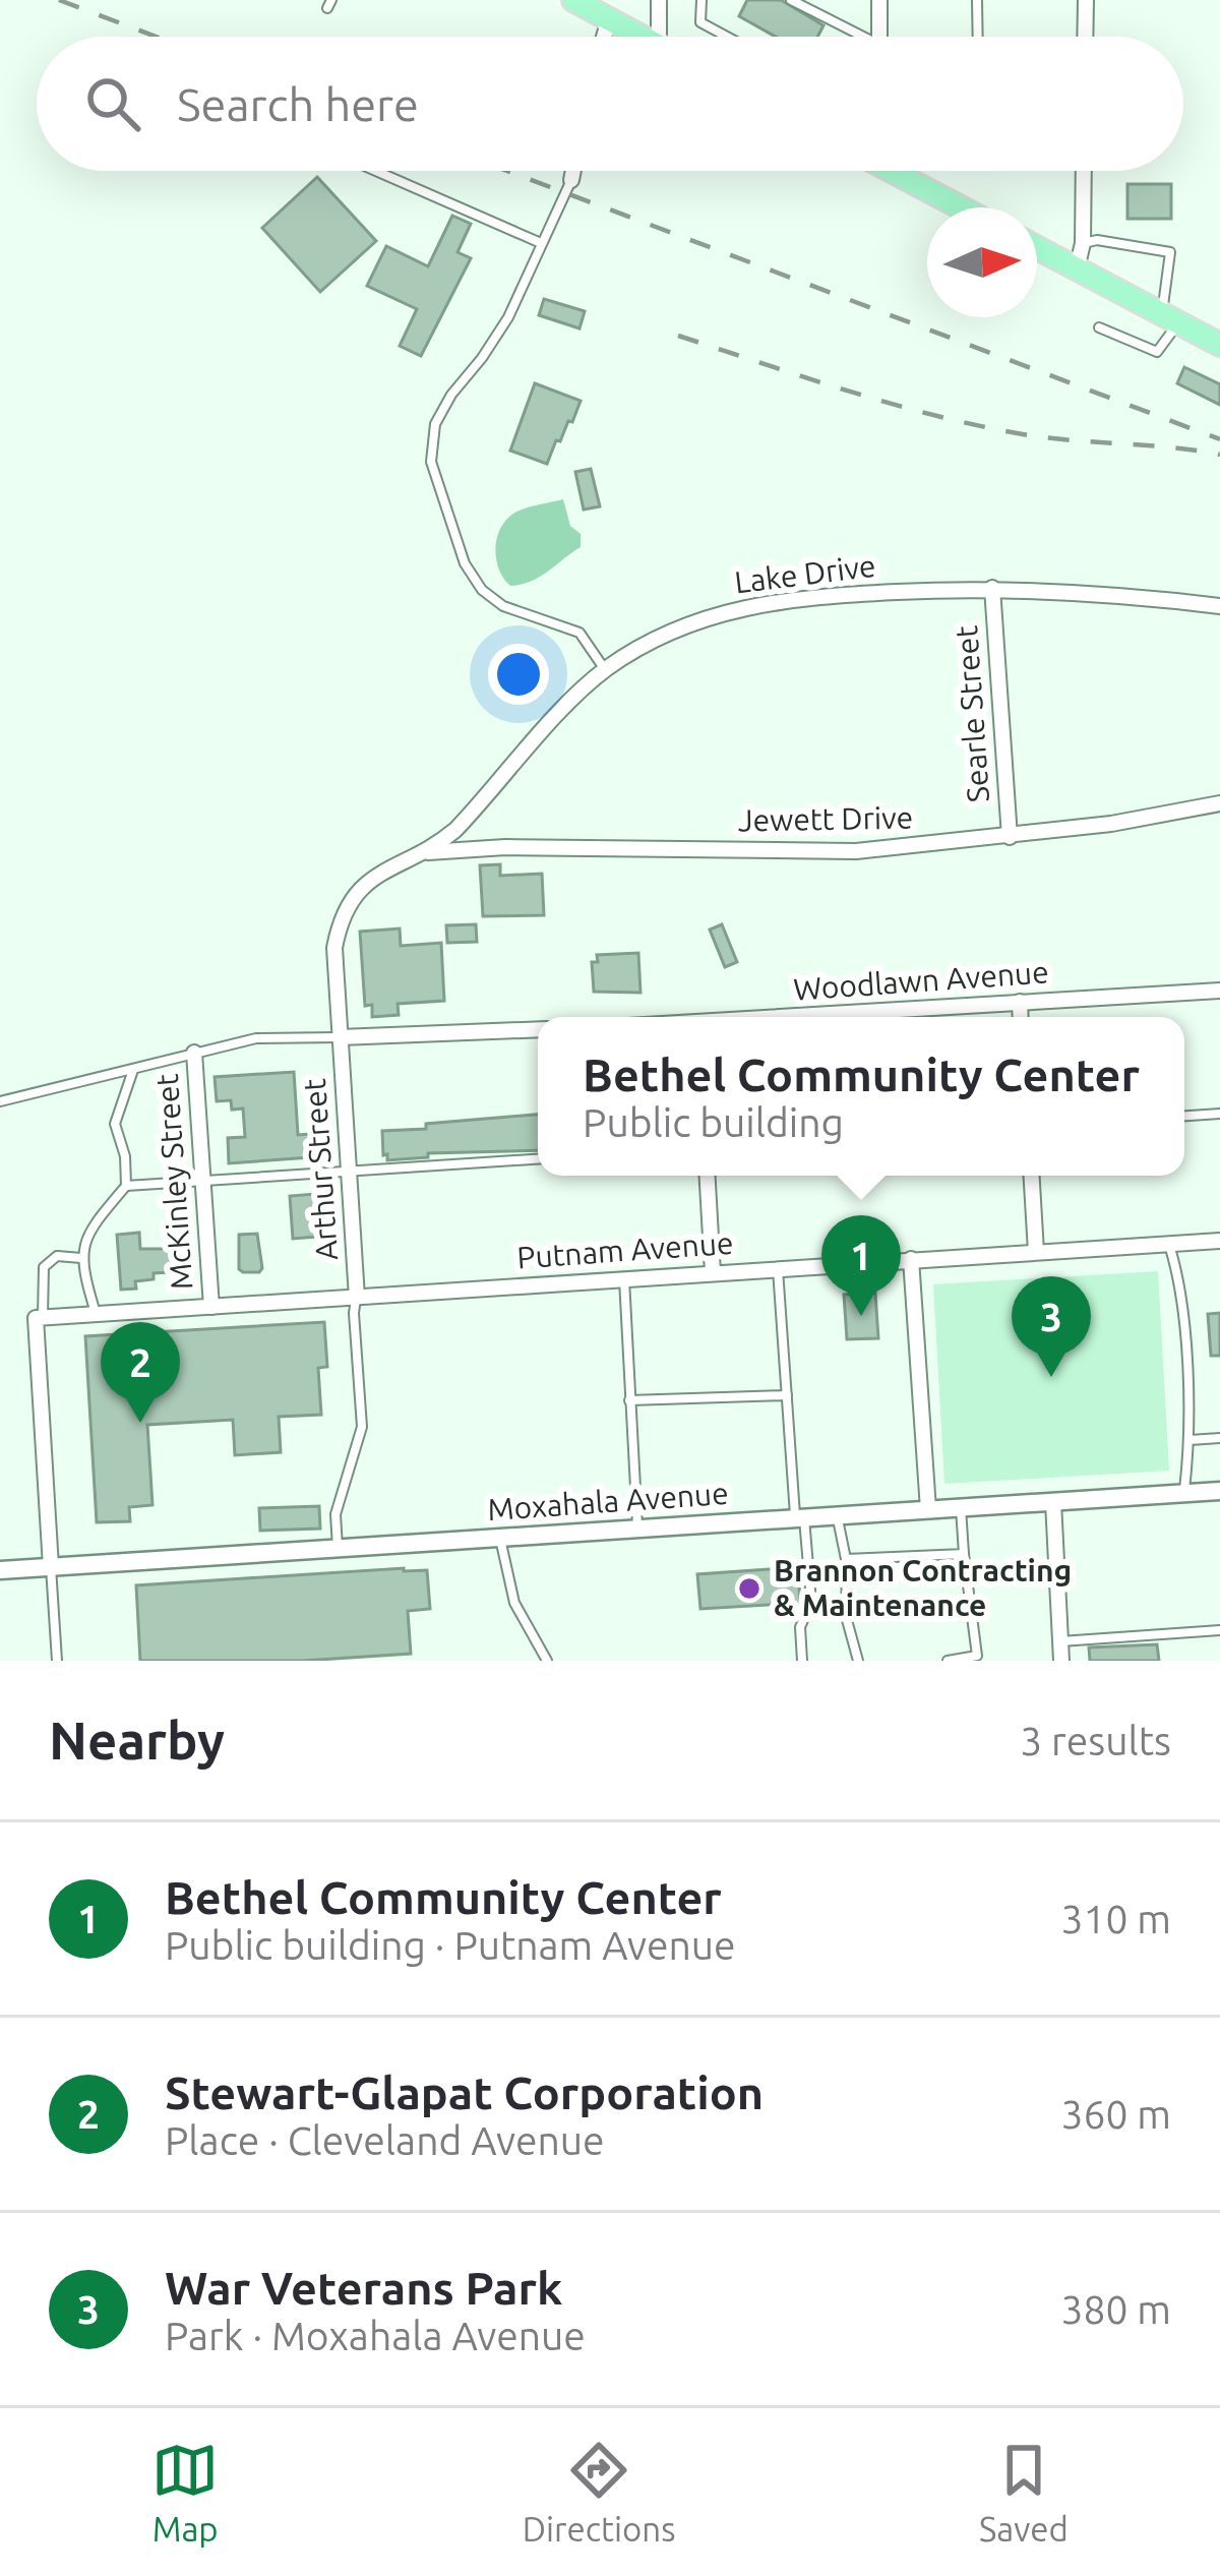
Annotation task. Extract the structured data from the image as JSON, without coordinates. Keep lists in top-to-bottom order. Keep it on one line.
{"streets":{"street":["Lake Drive","Searle Street","Jewett Drive","Woodlawn Avenue","Arthur Street","McKinley Street","Putnam Avenue","Moxahala Avenue"]},"crossings":[["Lake Drive","Searle Street"],["Lake Drive","Jewett Drive"],["Lake Drive","Arthur Street"],["Searle Street","Jewett Drive"],["Arthur Street","Putnam Avenue"],["McKinley Street","Putnam Avenue"]],"places":["Brannon Contracting & Maintenance"],"north":"right","page":{"search":"Search here","popup":["Bethel Community Center","Public building"],"pins":["1","3","2"],"heading":["Nearby","3 results"],"list":[{"mark":"1","name":"Bethel Community Center","note":"Public building · Putnam Avenue","value":"310 m"},{"mark":"2","name":"Stewart-Glapat Corporation","note":"Place · Cleveland Avenue","value":"360 m"},{"mark":"3","name":"War Veterans Park","note":"Park · Moxahala Avenue","value":"380 m"}],"nav":["Map","Directions","Saved"]}}
